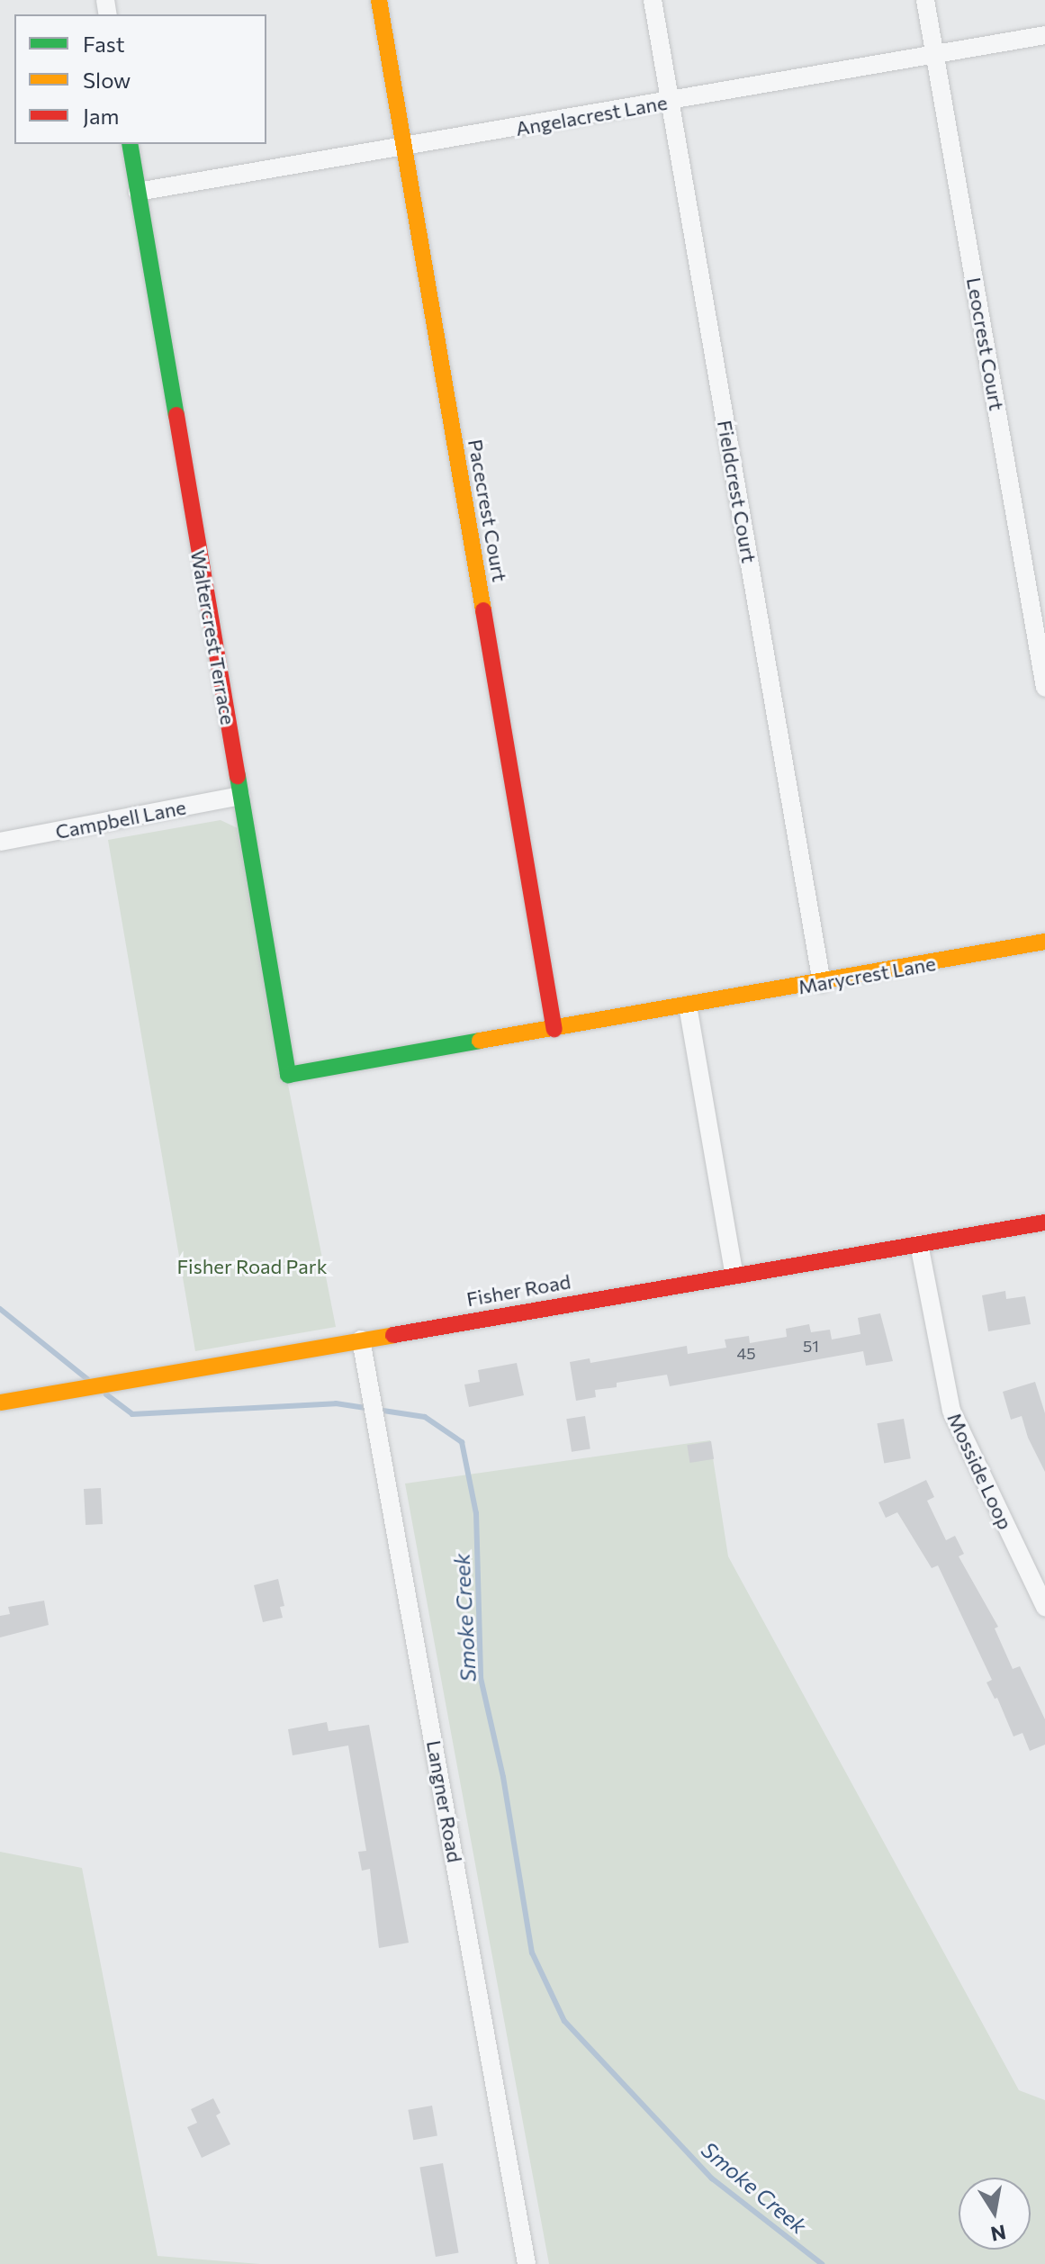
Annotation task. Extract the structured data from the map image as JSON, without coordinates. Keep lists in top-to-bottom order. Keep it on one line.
{"streets":{"street":["Angelacrest Lane","Leocrest Court","Fieldcrest Court","Pacecrest Court","Waltercrest Terrace","Campbell Lane","Marycrest Lane","Fisher Road","Mosside Loop","Langner Road"]},"crossings":[["Angelacrest Lane","Leocrest Court"],["Angelacrest Lane","Fieldcrest Court"],["Angelacrest Lane","Pacecrest Court"],["Angelacrest Lane","Waltercrest Terrace"],["Fieldcrest Court","Marycrest Lane"],["Pacecrest Court","Marycrest Lane"],["Waltercrest Terrace","Campbell Lane"],["Waltercrest Terrace","Marycrest Lane"],["Fisher Road","Mosside Loop"],["Fisher Road","Langner Road"]],"water":["Smoke Creek"],"parks":["Fisher Road Park"],"house_numbers":["51","45"],"legend":["Fast","Slow","Jam"],"north":"bottom"}
